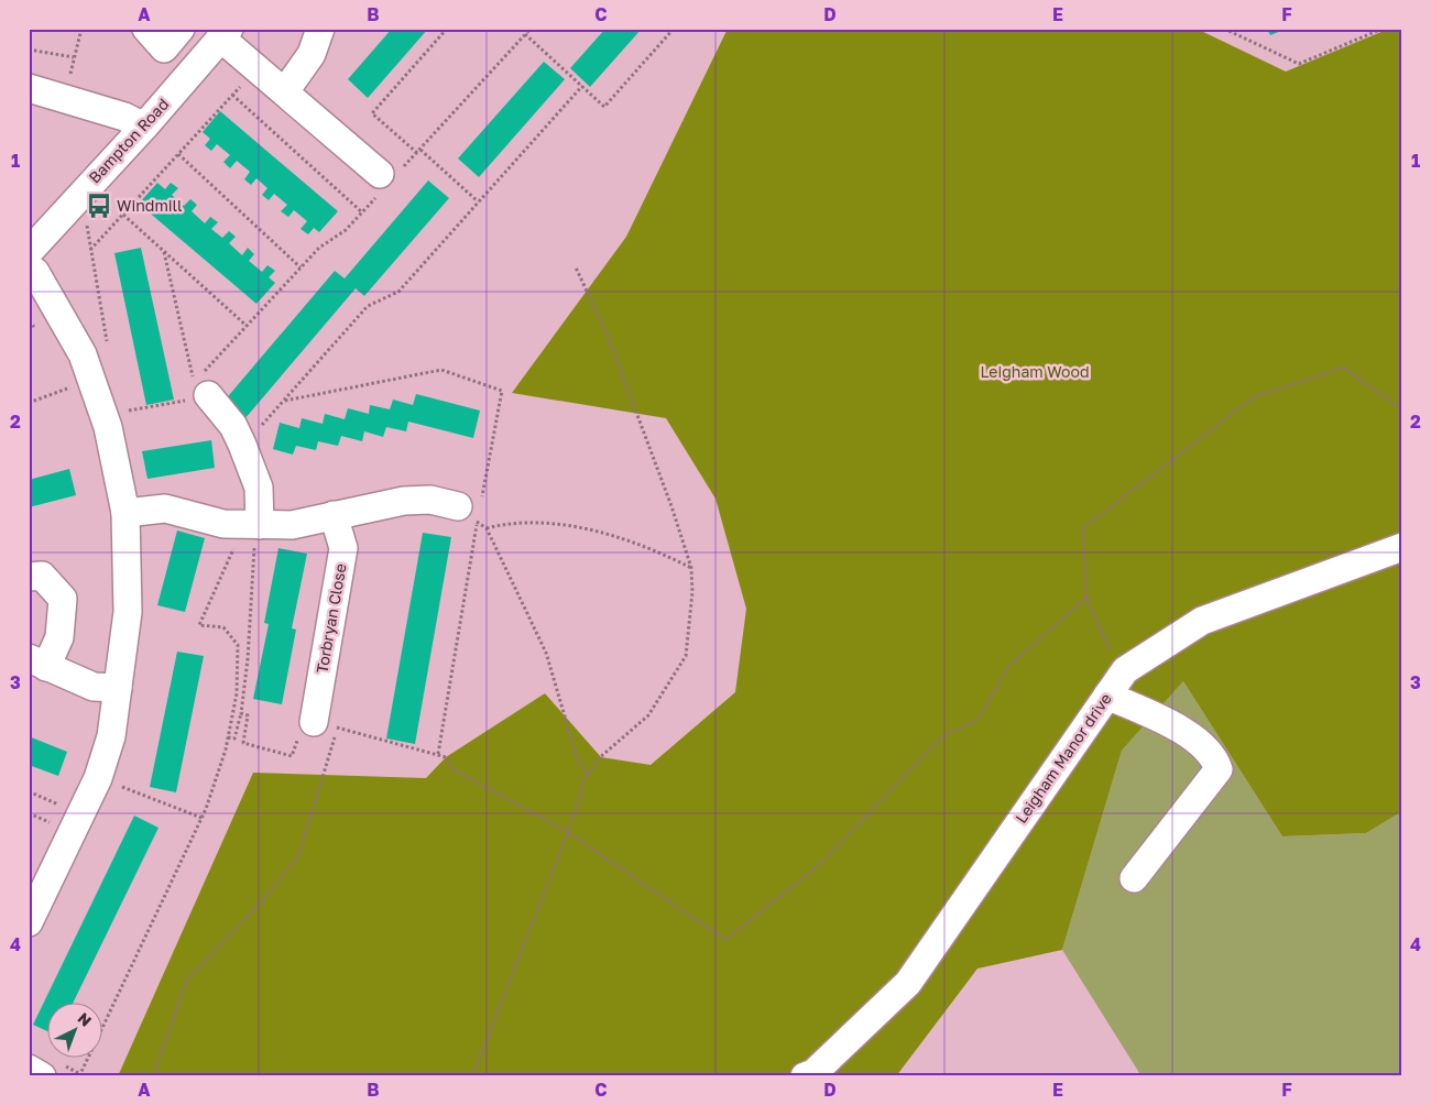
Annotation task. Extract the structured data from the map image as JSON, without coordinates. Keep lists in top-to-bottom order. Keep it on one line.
{"streets":{"street":["Bampton Road","Torbryan Close","Leigham Manor drive"]},"parks":["Leigham Wood"],"places":{"bus stop":["Windmill"]},"north":"top right","grid":{"columns":["A","B","C","D","E","F"],"rows":["1","2","3","4"]}}
